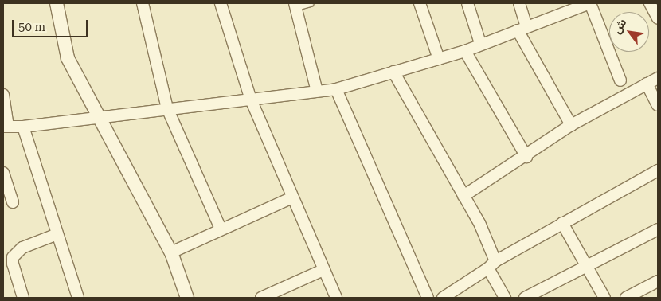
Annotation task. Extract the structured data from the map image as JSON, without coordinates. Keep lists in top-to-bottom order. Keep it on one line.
{"scale_bar":"50 m","north":"top left"}
